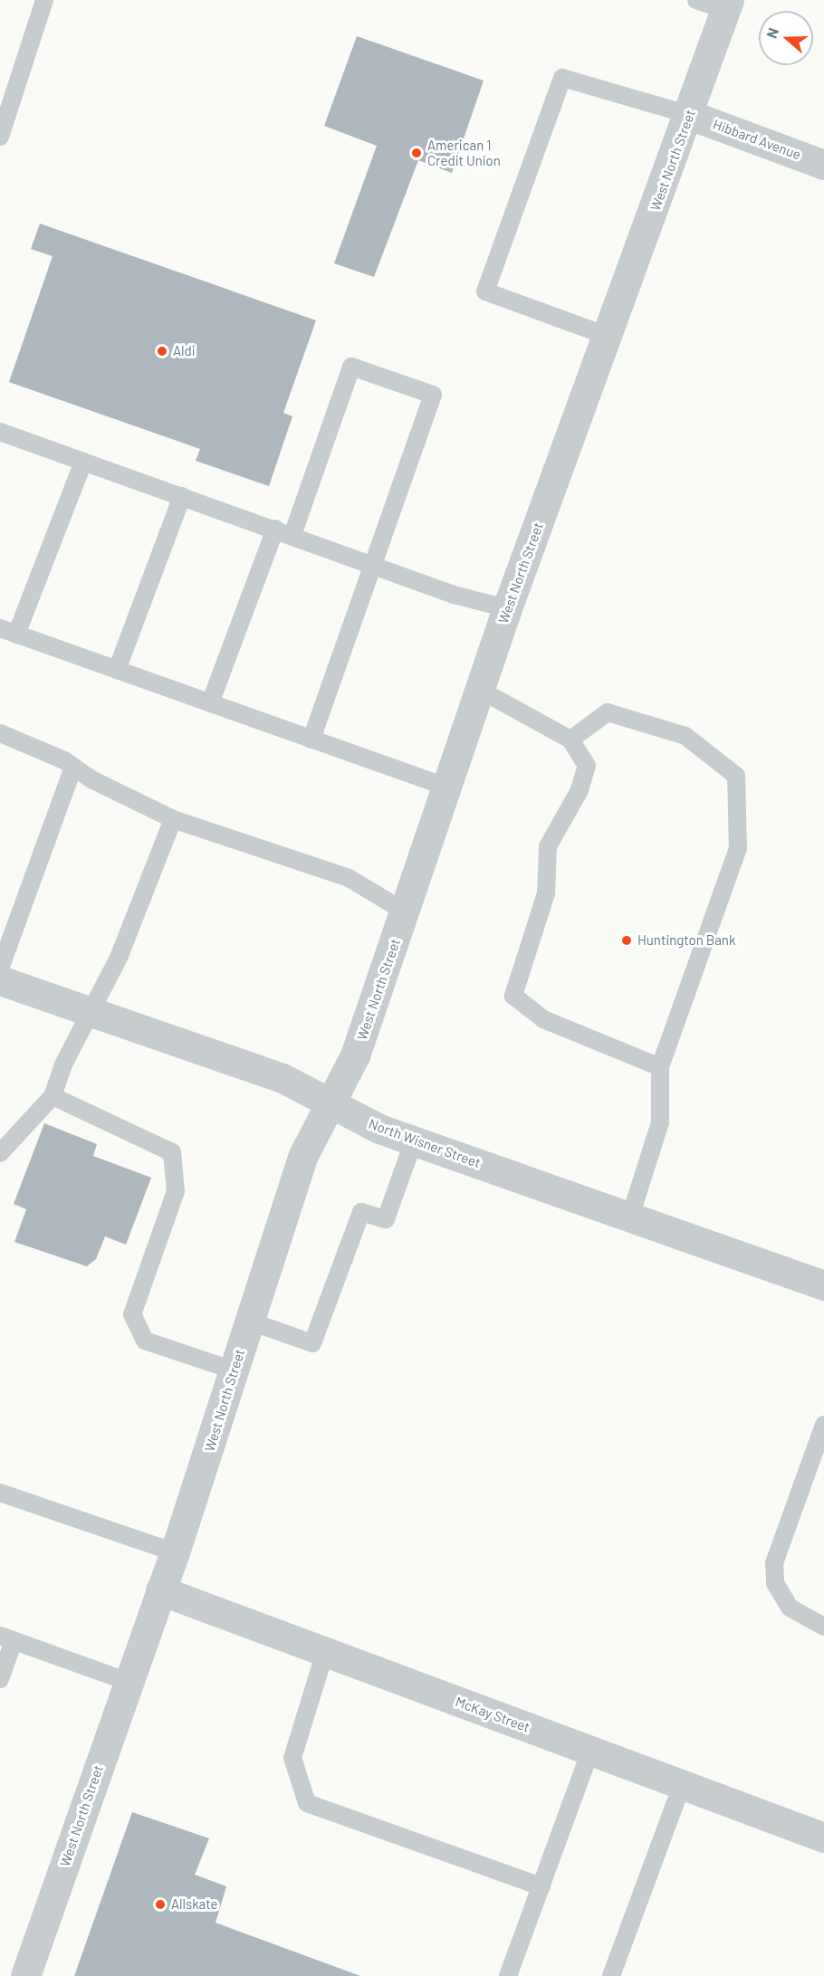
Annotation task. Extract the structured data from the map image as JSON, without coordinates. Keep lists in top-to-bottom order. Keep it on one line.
{"streets":{"street":["Hibbard Avenue","West North Street","North Wisner Street","McKay Street"]},"crossings":[["Hibbard Avenue","West North Street"],["West North Street","North Wisner Street"],["West North Street","McKay Street"]],"places":["American 1 Credit Union","Aldi","Huntington Bank","Allskate"],"north":"left"}
